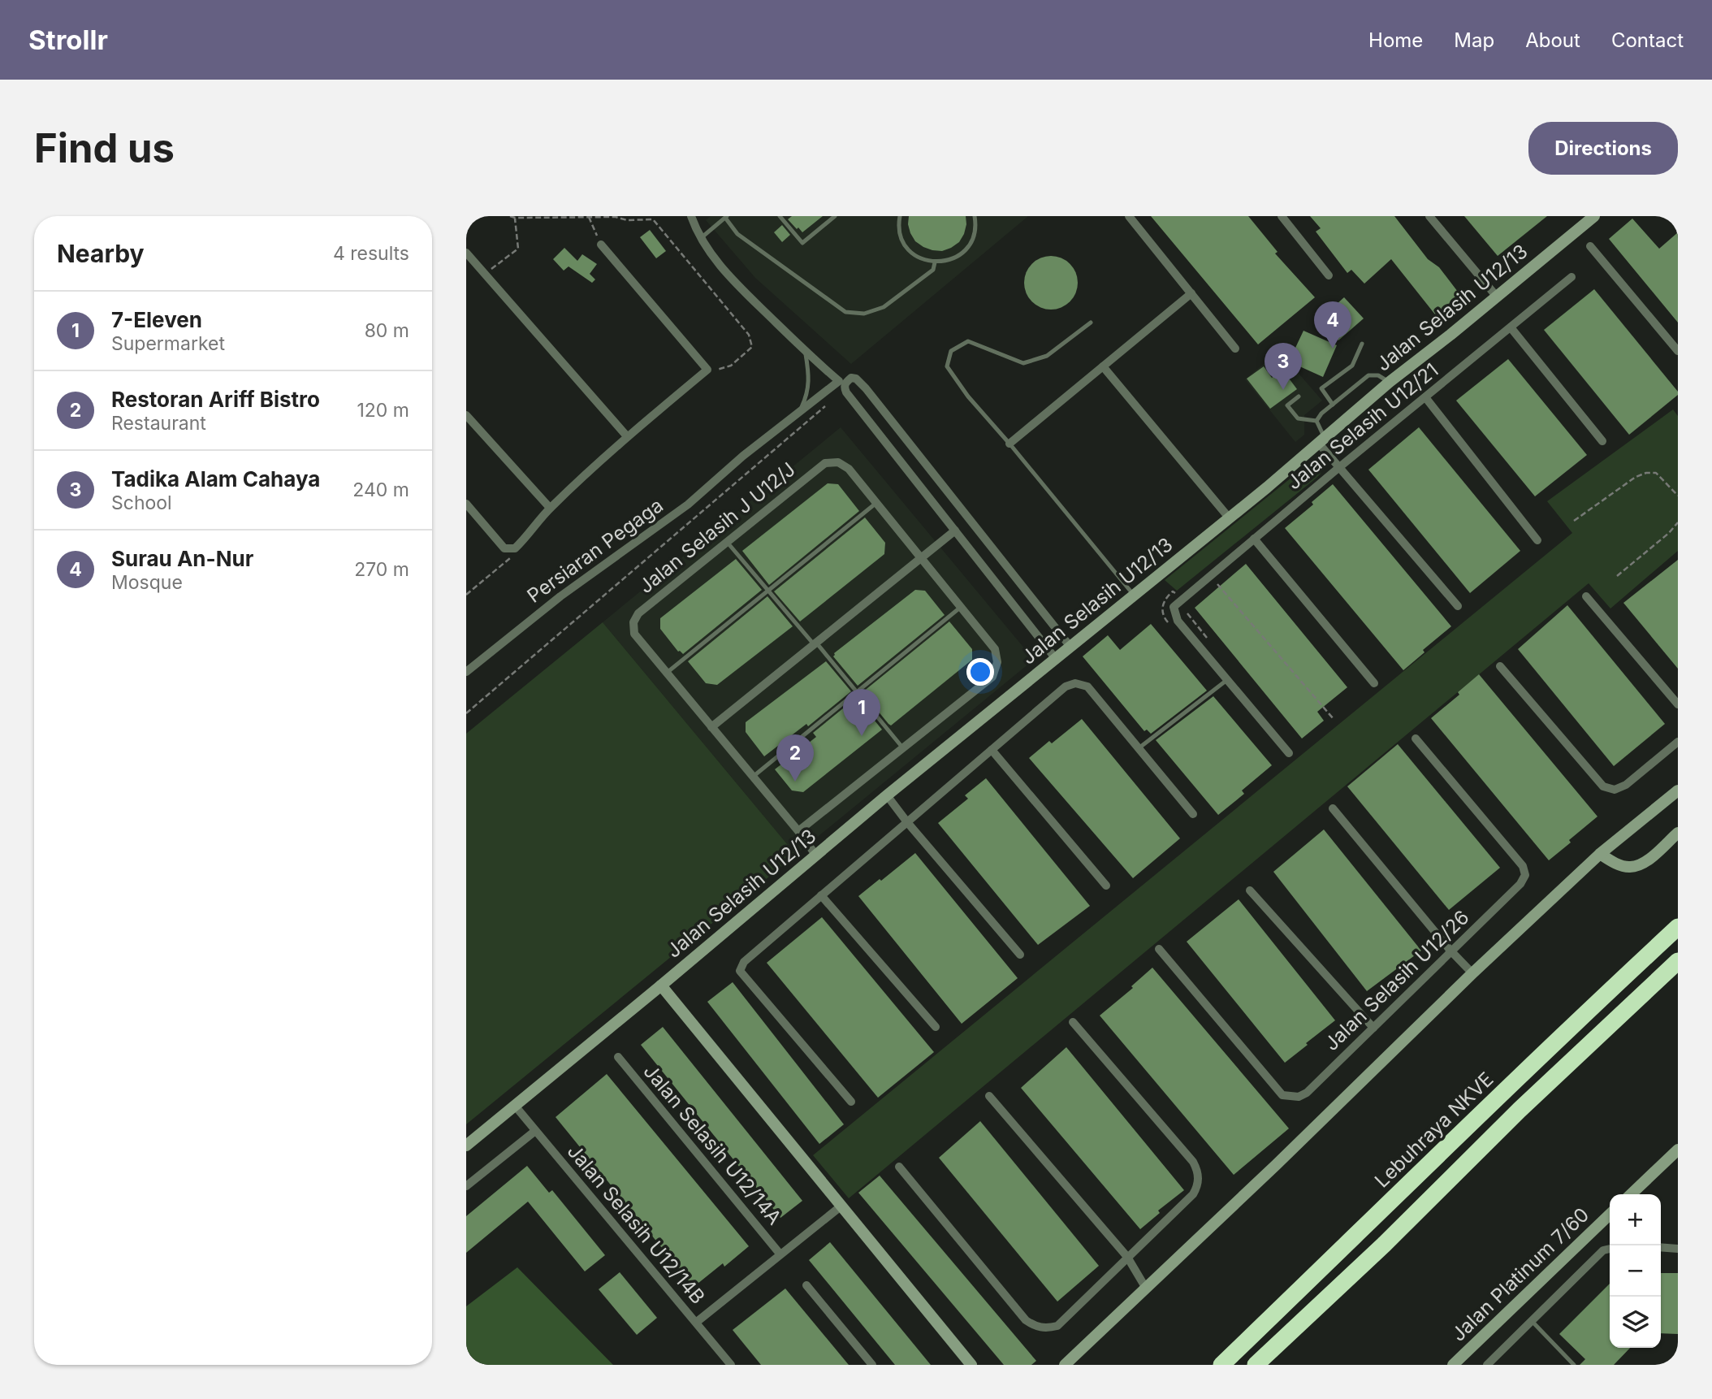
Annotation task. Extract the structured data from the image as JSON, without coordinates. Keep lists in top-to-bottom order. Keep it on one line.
{"streets":{"highway":["Lebuhraya NKVE"],"street":["Jalan Selasih U12/13","Jalan Selasih U12/21","Jalan Selasih J U12/J","Persiaran Pegaga","Jalan Selasih U12/26","Jalan Selasih U12/14A","Jalan Selasih U12/14B","Jalan Platinum 7/60"]},"crossings":[["Jalan Selasih U12/13","Jalan Selasih U12/14B"]],"page":{"header":"Strollr","nav":["Home","Map","About","Contact"],"buttons":"Directions","title":"Find us","heading":["Nearby","4 results"],"list":[{"mark":"1","name":"7-Eleven","note":"Supermarket","value":"80 m"},{"mark":"2","name":"Restoran Ariff Bistro","note":"Restaurant","value":"120 m"},{"mark":"3","name":"Tadika Alam Cahaya","note":"School","value":"240 m"},{"mark":"4","name":"Surau An-Nur","note":"Mosque","value":"270 m"}],"pins":["4","3","1","2"],"map_buttons":["+","−"]}}
